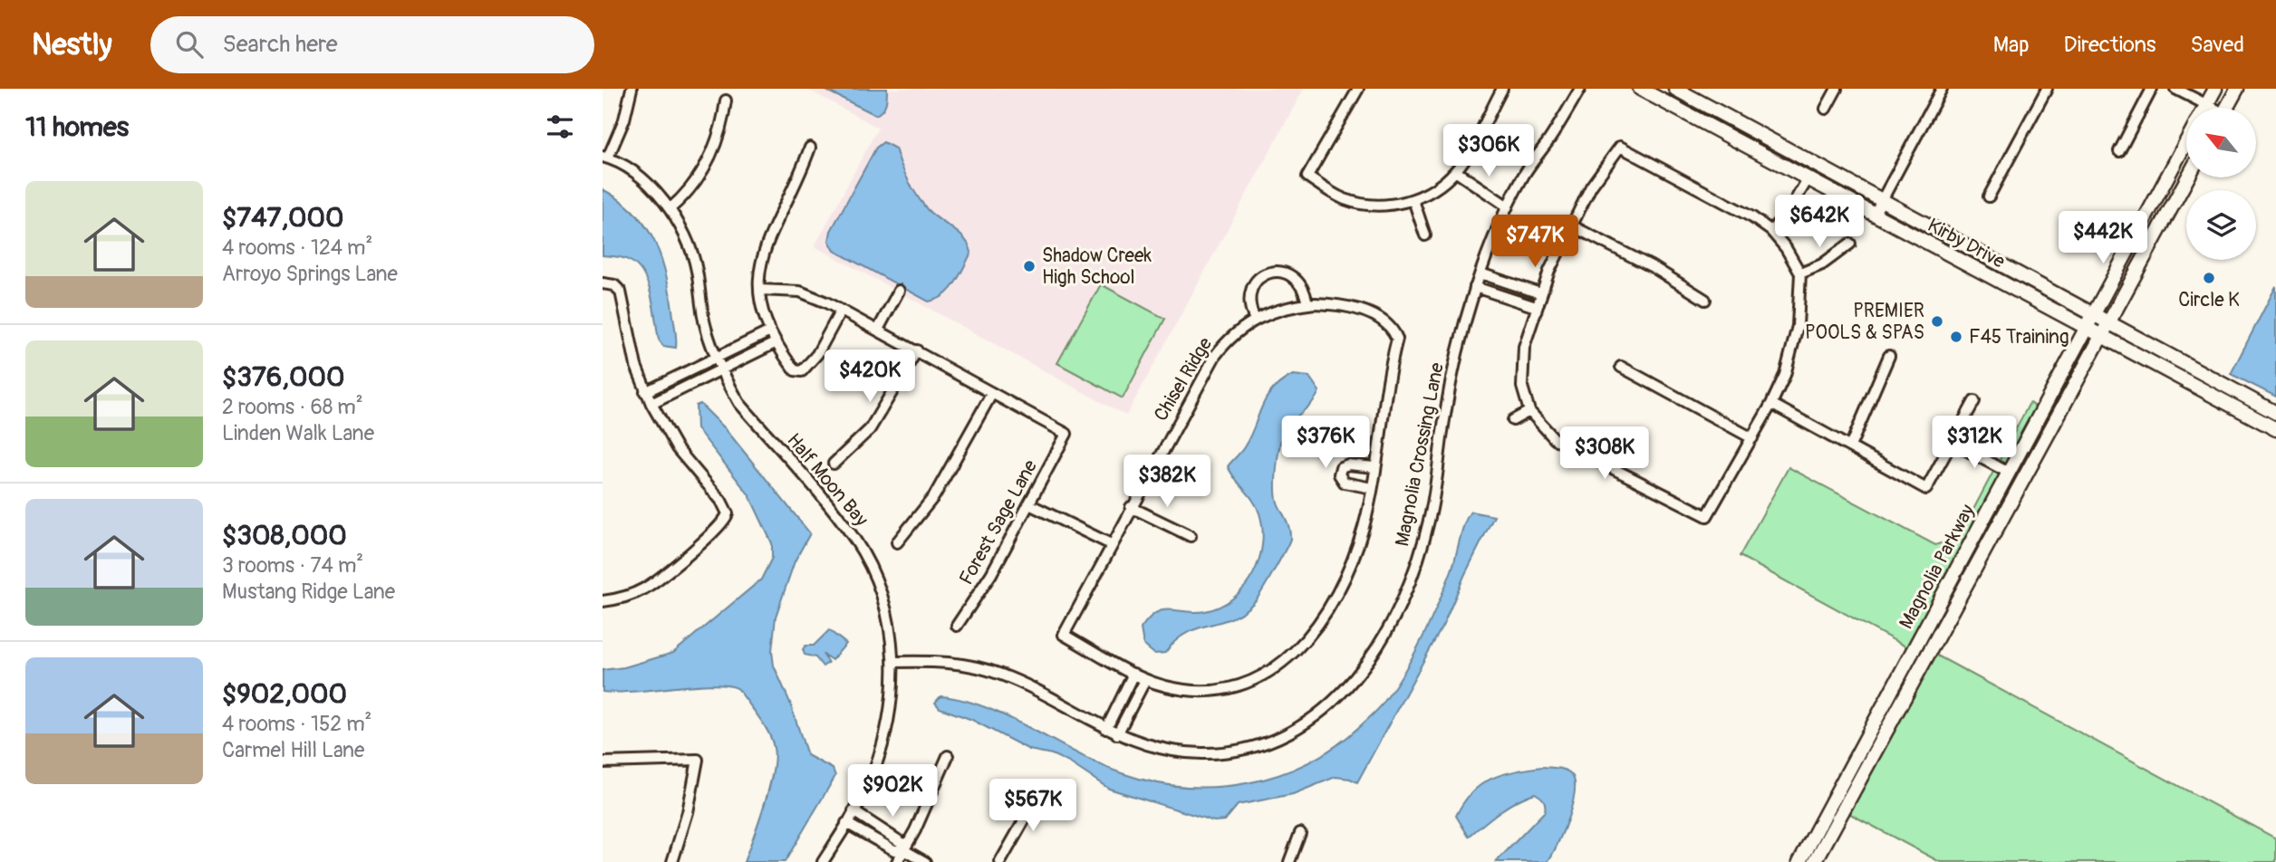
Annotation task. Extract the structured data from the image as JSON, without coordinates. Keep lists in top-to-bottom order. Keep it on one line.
{"streets":{"main road":["Kirby Drive","Magnolia Parkway"],"street":["Chisel Ridge","Magnolia Crossing Lane","Half Moon Bay","Forest Sage Lane"]},"crossings":[["Kirby Drive","Magnolia Parkway"],["Magnolia Crossing Lane","Half Moon Bay"]],"places":["Shadow Creek High School","Circle K","PREMIER POOLS & SPAS","F45 Training"],"north":"top left","page":{"header":"Nestly","search":"Search here","nav":["Map","Directions","Saved"],"heading":"11 homes","price":["$306K","$642K","$442K","$747K","$420K","$376K","$312K","$308K","$382K","$902K","$567K"],"list":[{"name":"$747,000","note":"4 rooms · 124 m² · Arroyo Springs Lane"},{"name":"$376,000","note":"2 rooms · 68 m² · Linden Walk Lane"},{"name":"$308,000","note":"3 rooms · 74 m² · Mustang Ridge Lane"},{"name":"$902,000","note":"4 rooms · 152 m² · Carmel Hill Lane"}]}}
